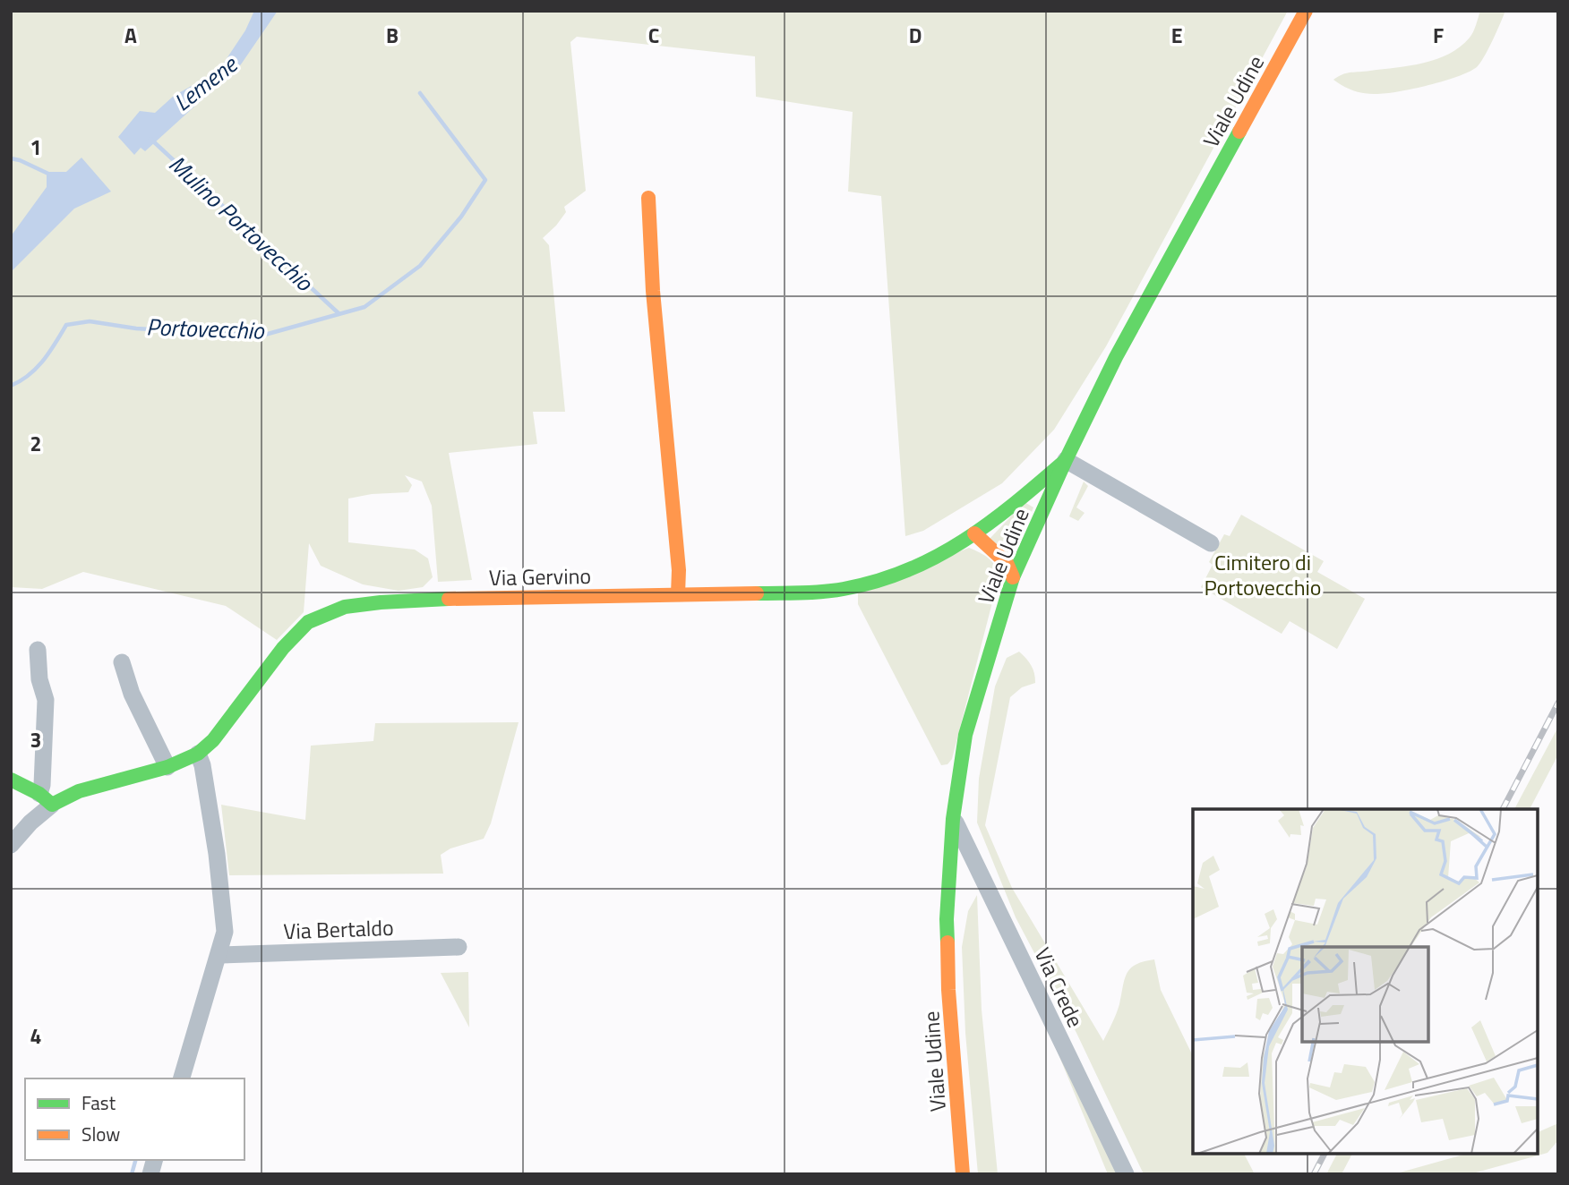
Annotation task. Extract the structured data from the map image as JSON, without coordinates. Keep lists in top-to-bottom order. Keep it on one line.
{"streets":{"street":["Viale Udine","Via Gervino","Via Bertaldo","Via Crede"]},"crossings":[["Viale Udine","Via Gervino"],["Viale Udine","Via Crede"]],"water":["Lemene","Mulino Portovecchio","Portovecchio"],"parks":["Cimitero di Portovecchio"],"legend":["Fast","Slow"],"grid":{"columns":["A","B","C","D","E","F"],"rows":["1","2","3","4"]}}
